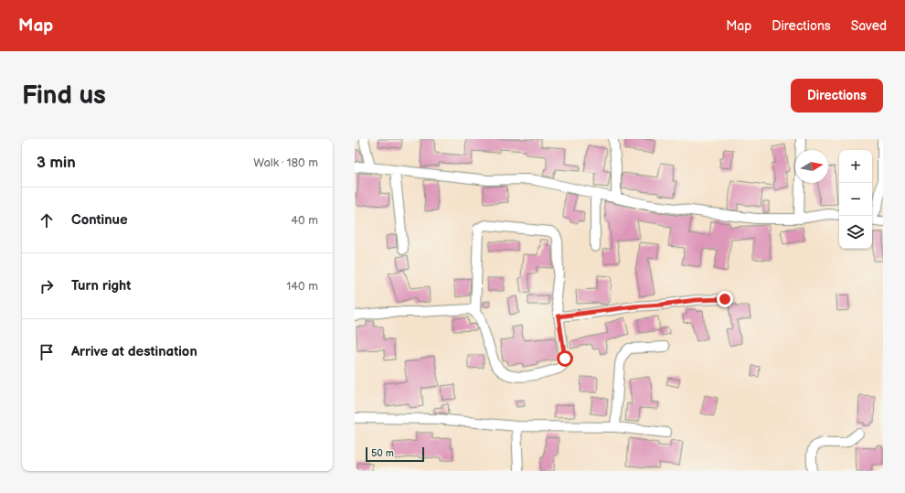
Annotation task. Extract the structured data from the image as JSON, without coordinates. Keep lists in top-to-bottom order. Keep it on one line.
{"scale_bar":"50 m","north":"right","page":{"header":"Map","nav":["Map","Directions","Saved"],"buttons":"Directions","title":"Find us","heading":["3 min","Walk · 180 m"],"map_buttons":["+","−"],"list":[["Continue","40 m"],["Turn right","140 m"],"Arrive at destination"],"scale":"50 m"}}
